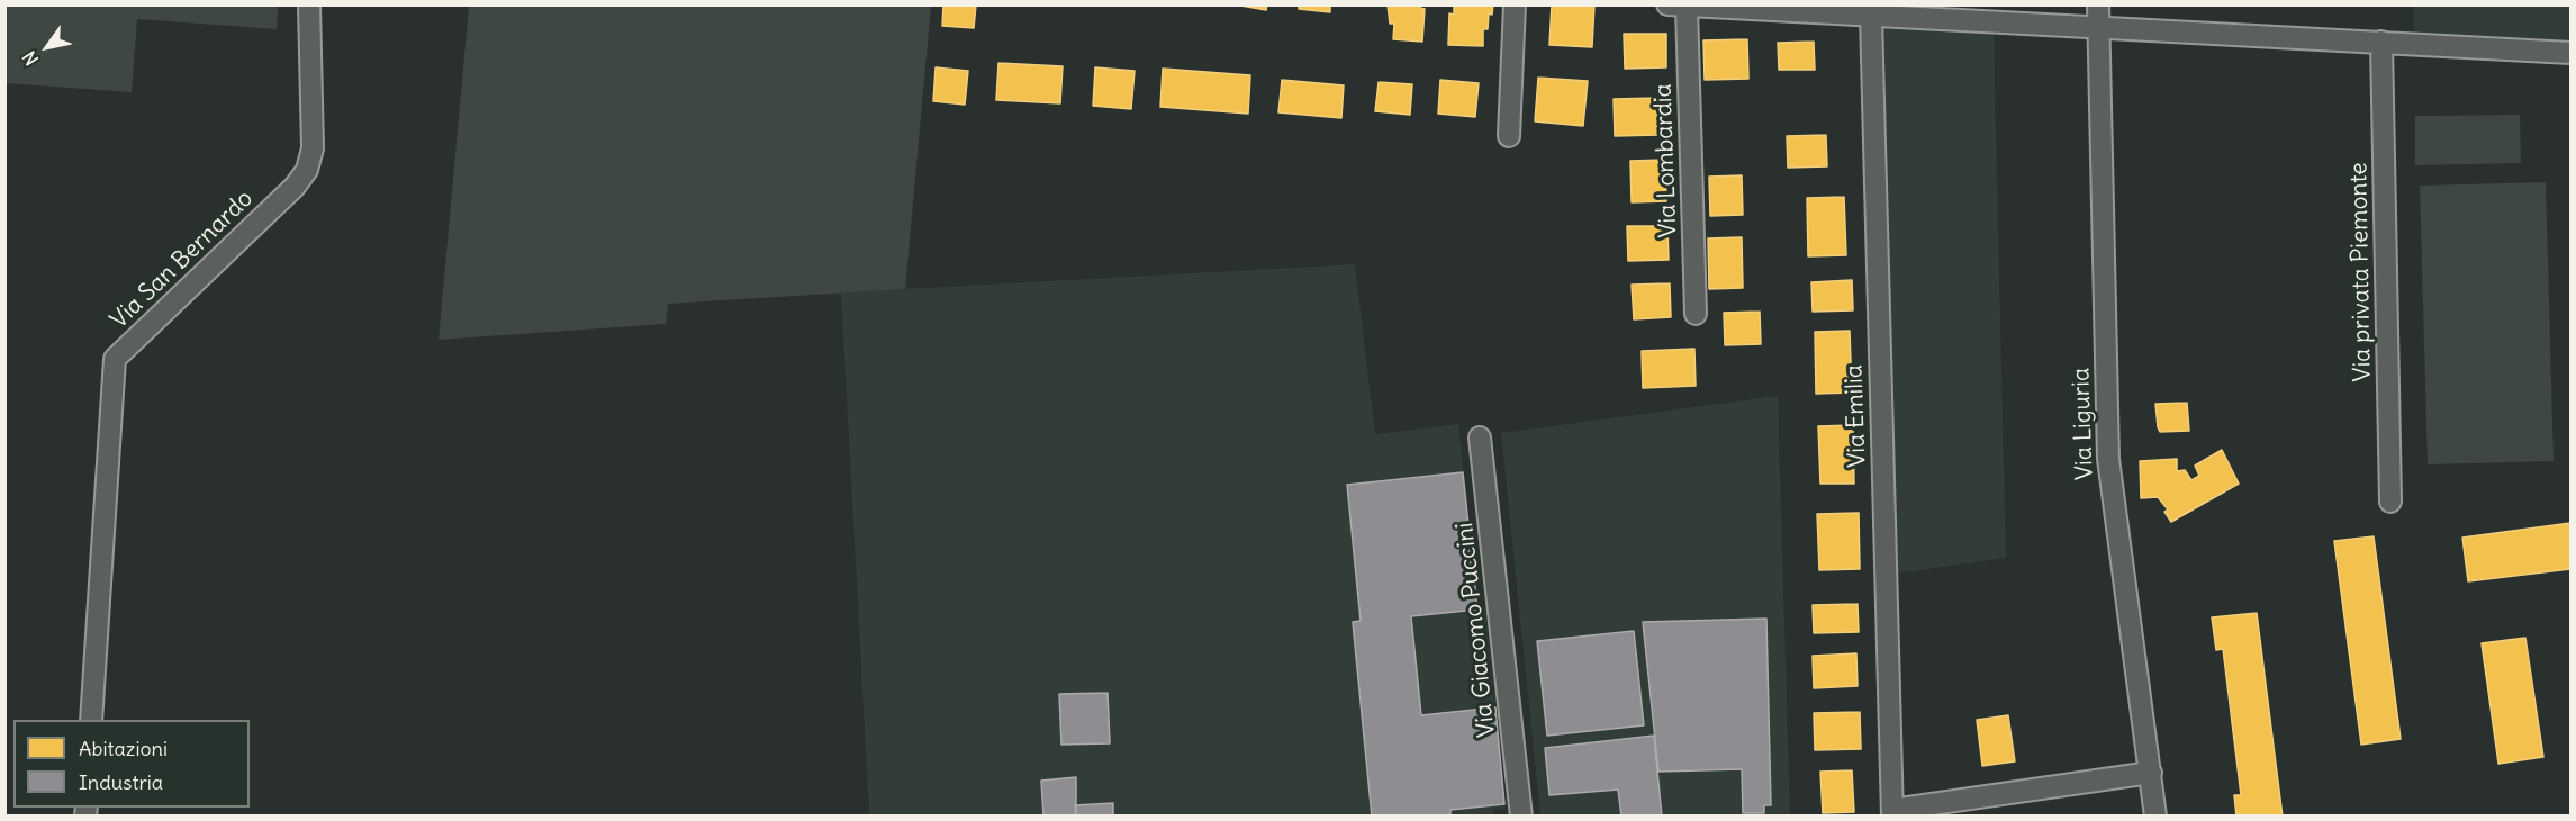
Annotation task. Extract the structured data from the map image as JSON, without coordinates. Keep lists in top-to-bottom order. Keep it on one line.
{"streets":{"street":["Via Lombardia","Via San Bernardo","Via privata Piemonte","Via Emilia","Via Liguria","Via Giacomo Puccini"]},"legend":["Abitazioni","Industria"],"north":"bottom left"}
